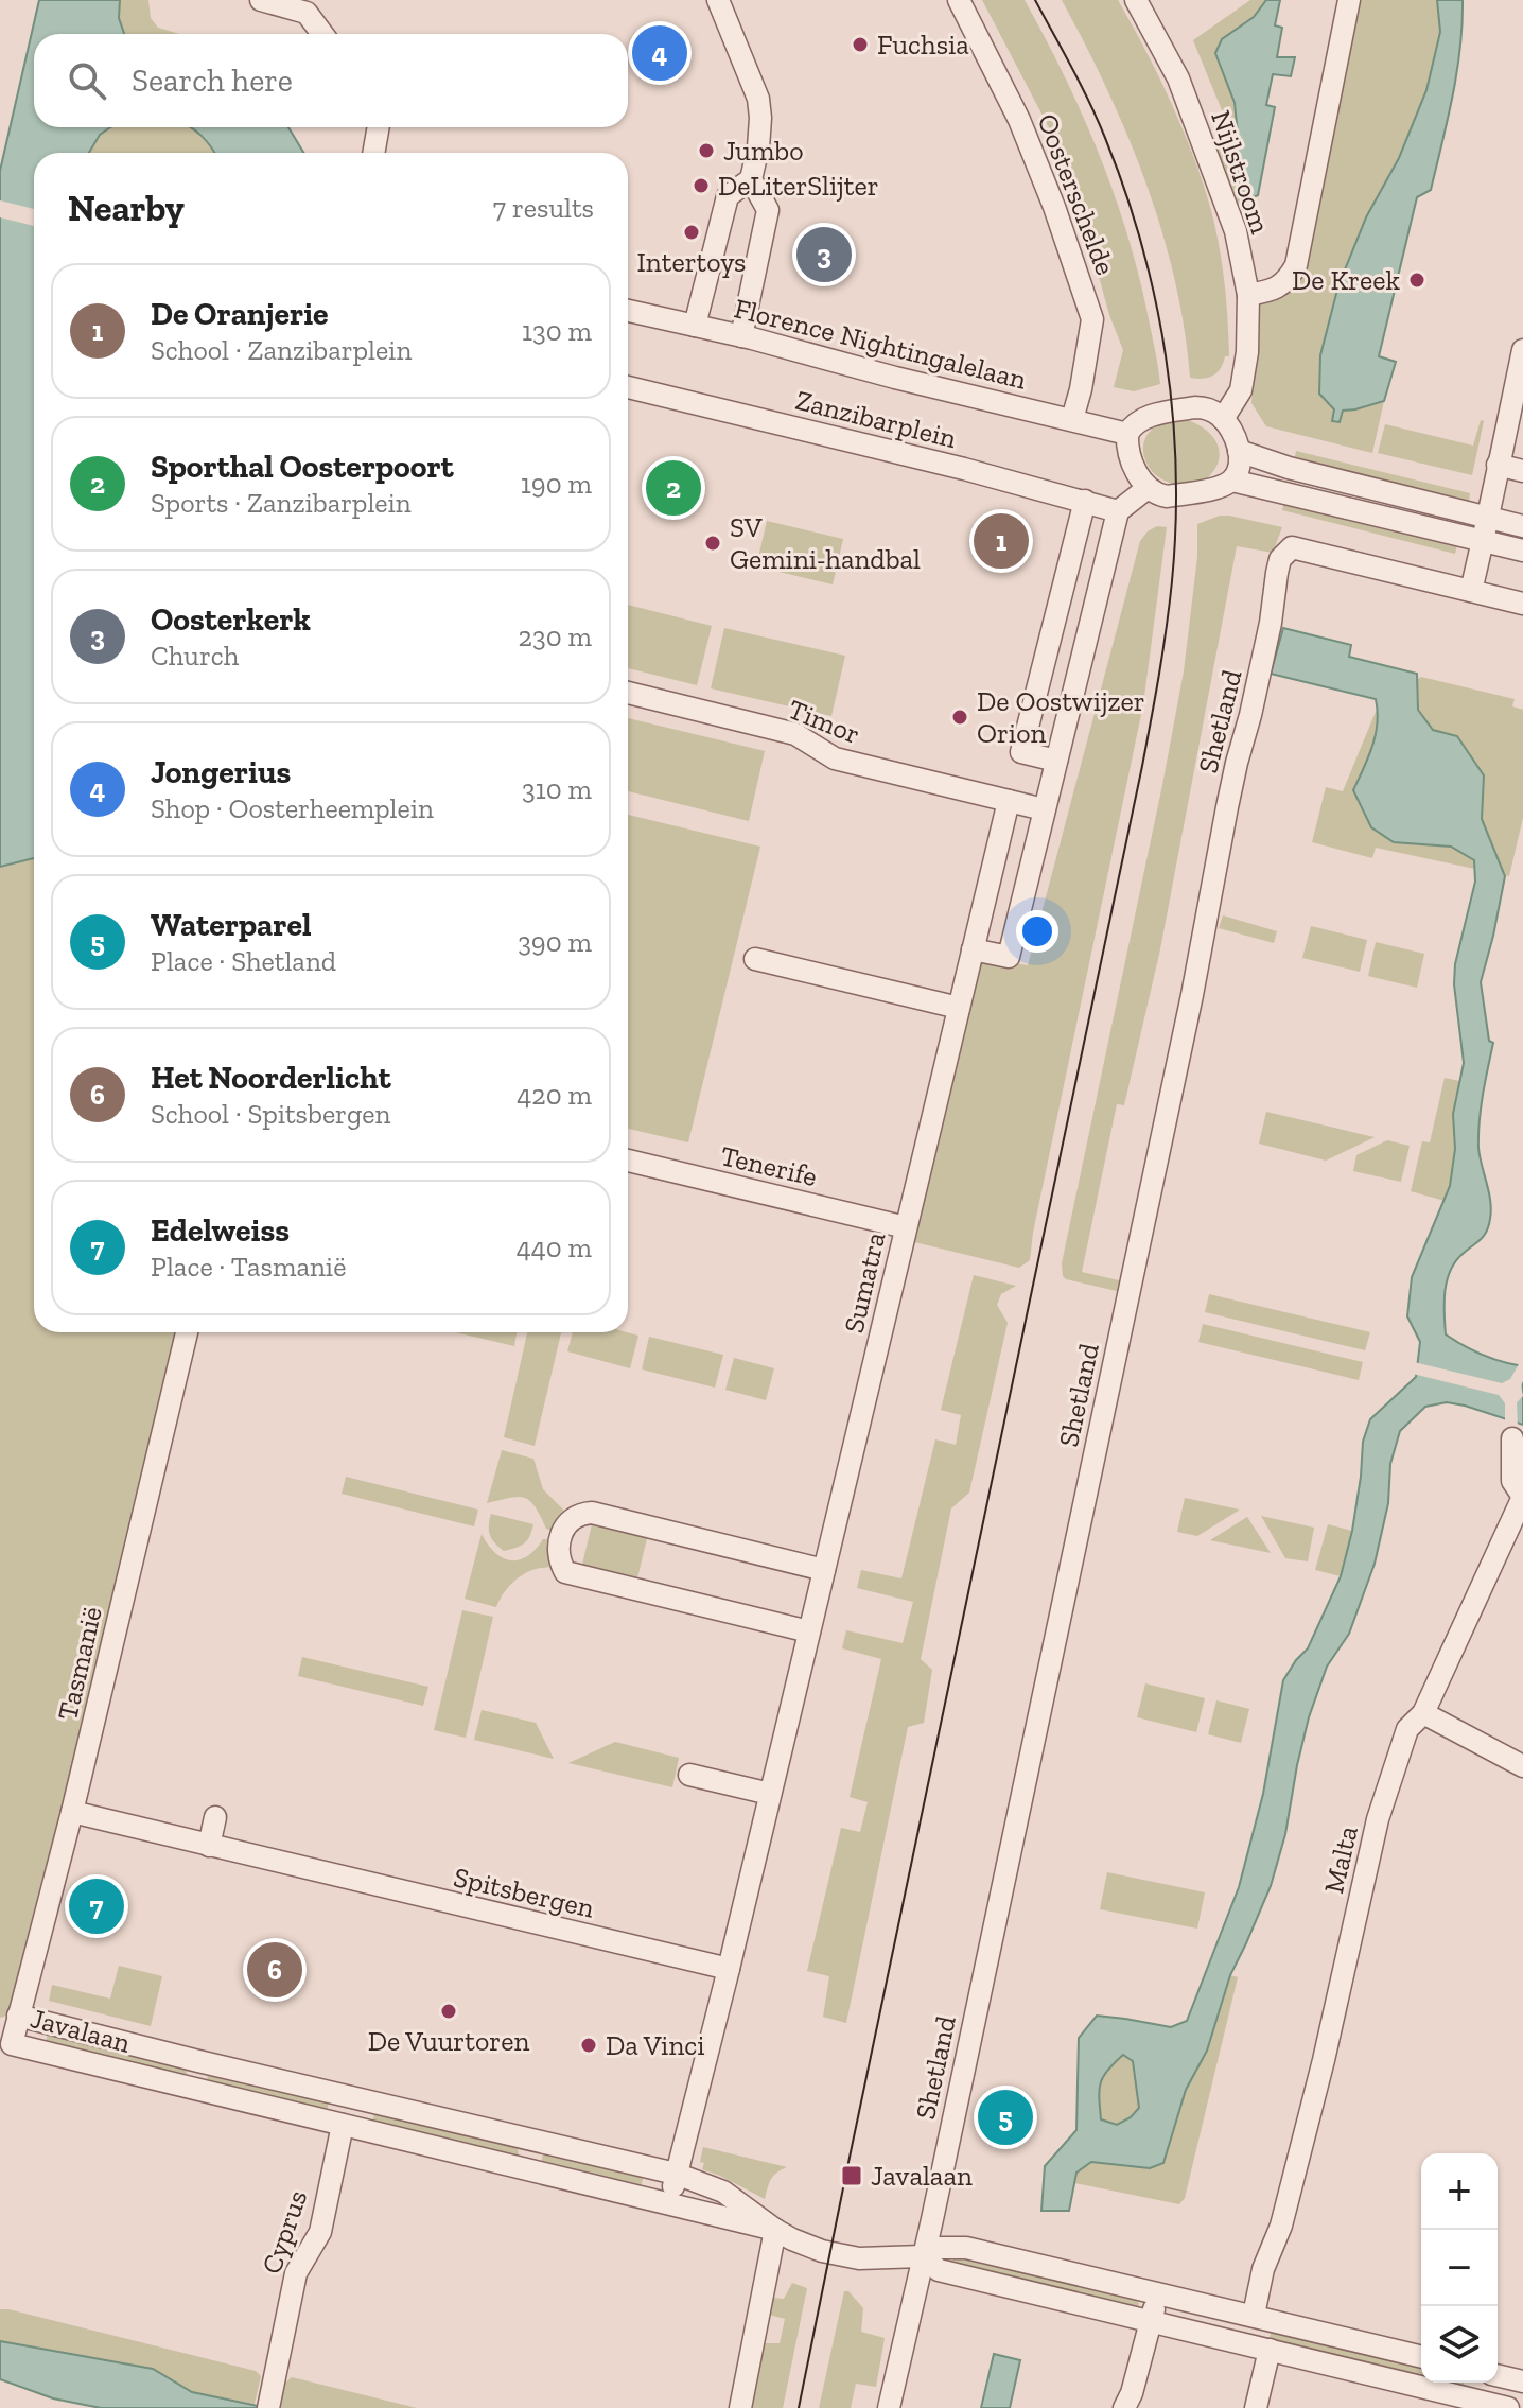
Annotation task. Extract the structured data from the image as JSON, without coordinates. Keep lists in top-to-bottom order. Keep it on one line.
{"streets":{"street":["Nijlstroom","Oosterschelde","Florence Nightingalelaan","Zanzibarplein","Timor","Shetland","Tenerife","Sumatra","Tasmanië","Malta","Spitsbergen","Javalaan","Cyprus"]},"crossings":[["Nijlstroom","Florence Nightingalelaan"],["Oosterschelde","Florence Nightingalelaan"],["Timor","Sumatra"],["Shetland","Javalaan"],["Tenerife","Sumatra"],["Sumatra","Spitsbergen"],["Tasmanië","Spitsbergen"],["Tasmanië","Javalaan"],["Malta","Javalaan"],["Javalaan","Cyprus"]],"places":{"other":["Fuchsia","Jumbo","DeLiterSlijter","Intertoys","De Kreek","SV Gemini-handbal","De Oostwijzer Orion","De Vuurtoren","Da Vinci"],"transit":["Javalaan"]},"page":{"pins":["4","3","2","1","7","6","5"],"search":"Search here","heading":["Nearby","7 results"],"list":[{"mark":"1","name":"De Oranjerie","note":"School · Zanzibarplein","value":"130 m"},{"mark":"2","name":"Sporthal Oosterpoort","note":"Sports · Zanzibarplein","value":"190 m"},{"mark":"3","name":"Oosterkerk","note":"Church","value":"230 m"},{"mark":"4","name":"Jongerius","note":"Shop · Oosterheemplein","value":"310 m"},{"mark":"5","name":"Waterparel","note":"Place · Shetland","value":"390 m"},{"mark":"6","name":"Het Noorderlicht","note":"School · Spitsbergen","value":"420 m"},{"mark":"7","name":"Edelweiss","note":"Place · Tasmanië","value":"440 m"}],"map_buttons":["+","−"]}}
